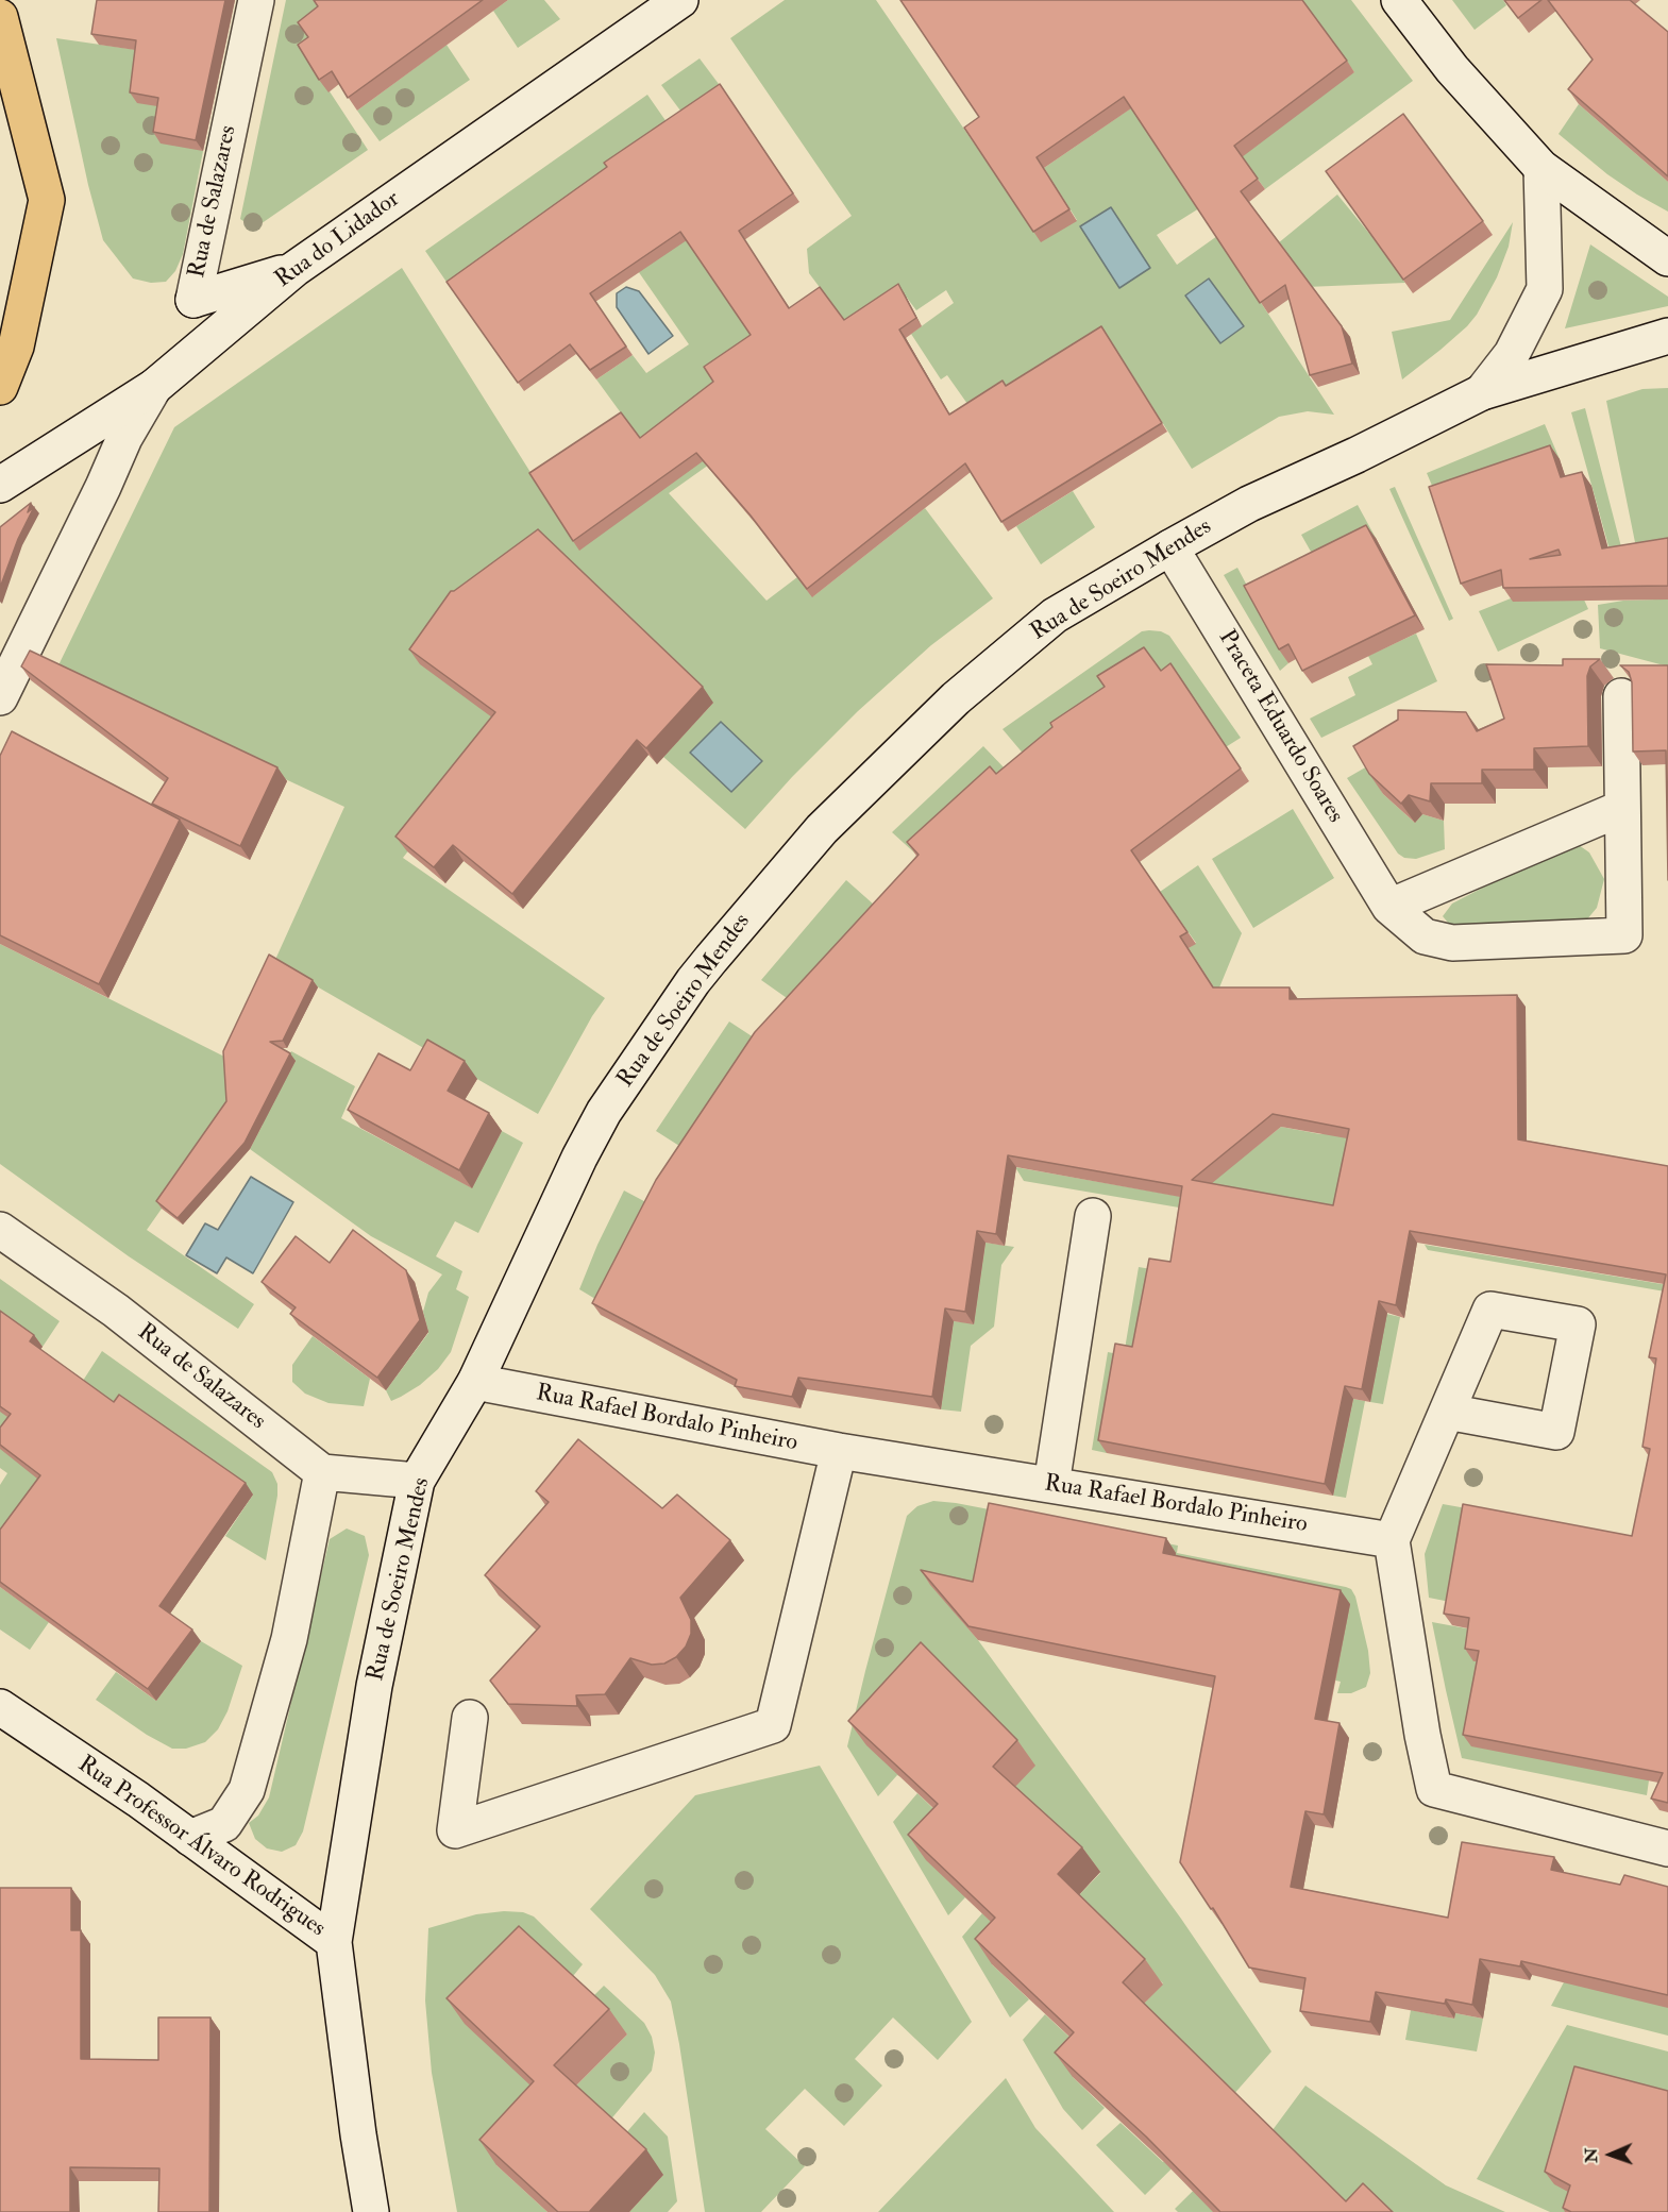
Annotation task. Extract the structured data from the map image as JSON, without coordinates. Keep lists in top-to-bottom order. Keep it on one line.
{"streets":{"street":["Rua de Salazares","Rua do Lidador","Rua de Soeiro Mendes","Praceta Eduardo Soares","Rua Rafael Bordalo Pinheiro","Rua Professor Álvaro Rodrigues"]},"crossings":[["Rua de Salazares","Rua do Lidador"],["Rua de Soeiro Mendes","Praceta Eduardo Soares"],["Rua de Soeiro Mendes","Rua Rafael Bordalo Pinheiro"],["Rua de Soeiro Mendes","Rua Professor Álvaro Rodrigues"]],"north":"left"}
